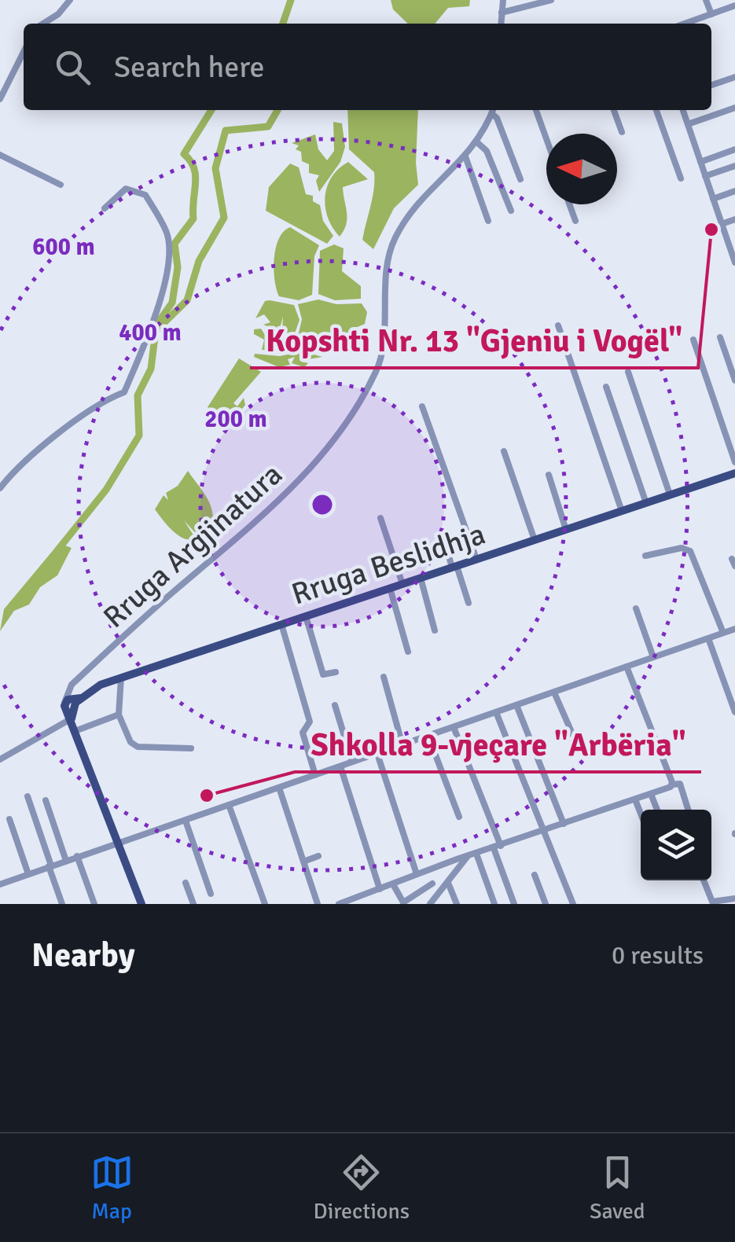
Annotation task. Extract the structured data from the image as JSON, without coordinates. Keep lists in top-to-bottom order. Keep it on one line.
{"streets":{"main road":["Rruga Beslidhja"],"street":["Rruga Argjinatura"]},"crossings":[["Rruga Argjinatura","Rruga Beslidhja"]],"places":["Kopshti Nr. 13 \"Gjeniu i Vogël\"","Shkolla 9-vjeçare \"Arbëria\""],"north":"left","page":{"search":"Search here","heading":["Nearby","0 results"],"nav":["Map","Directions","Saved"]},"rings":["600 m","400 m","200 m"]}
